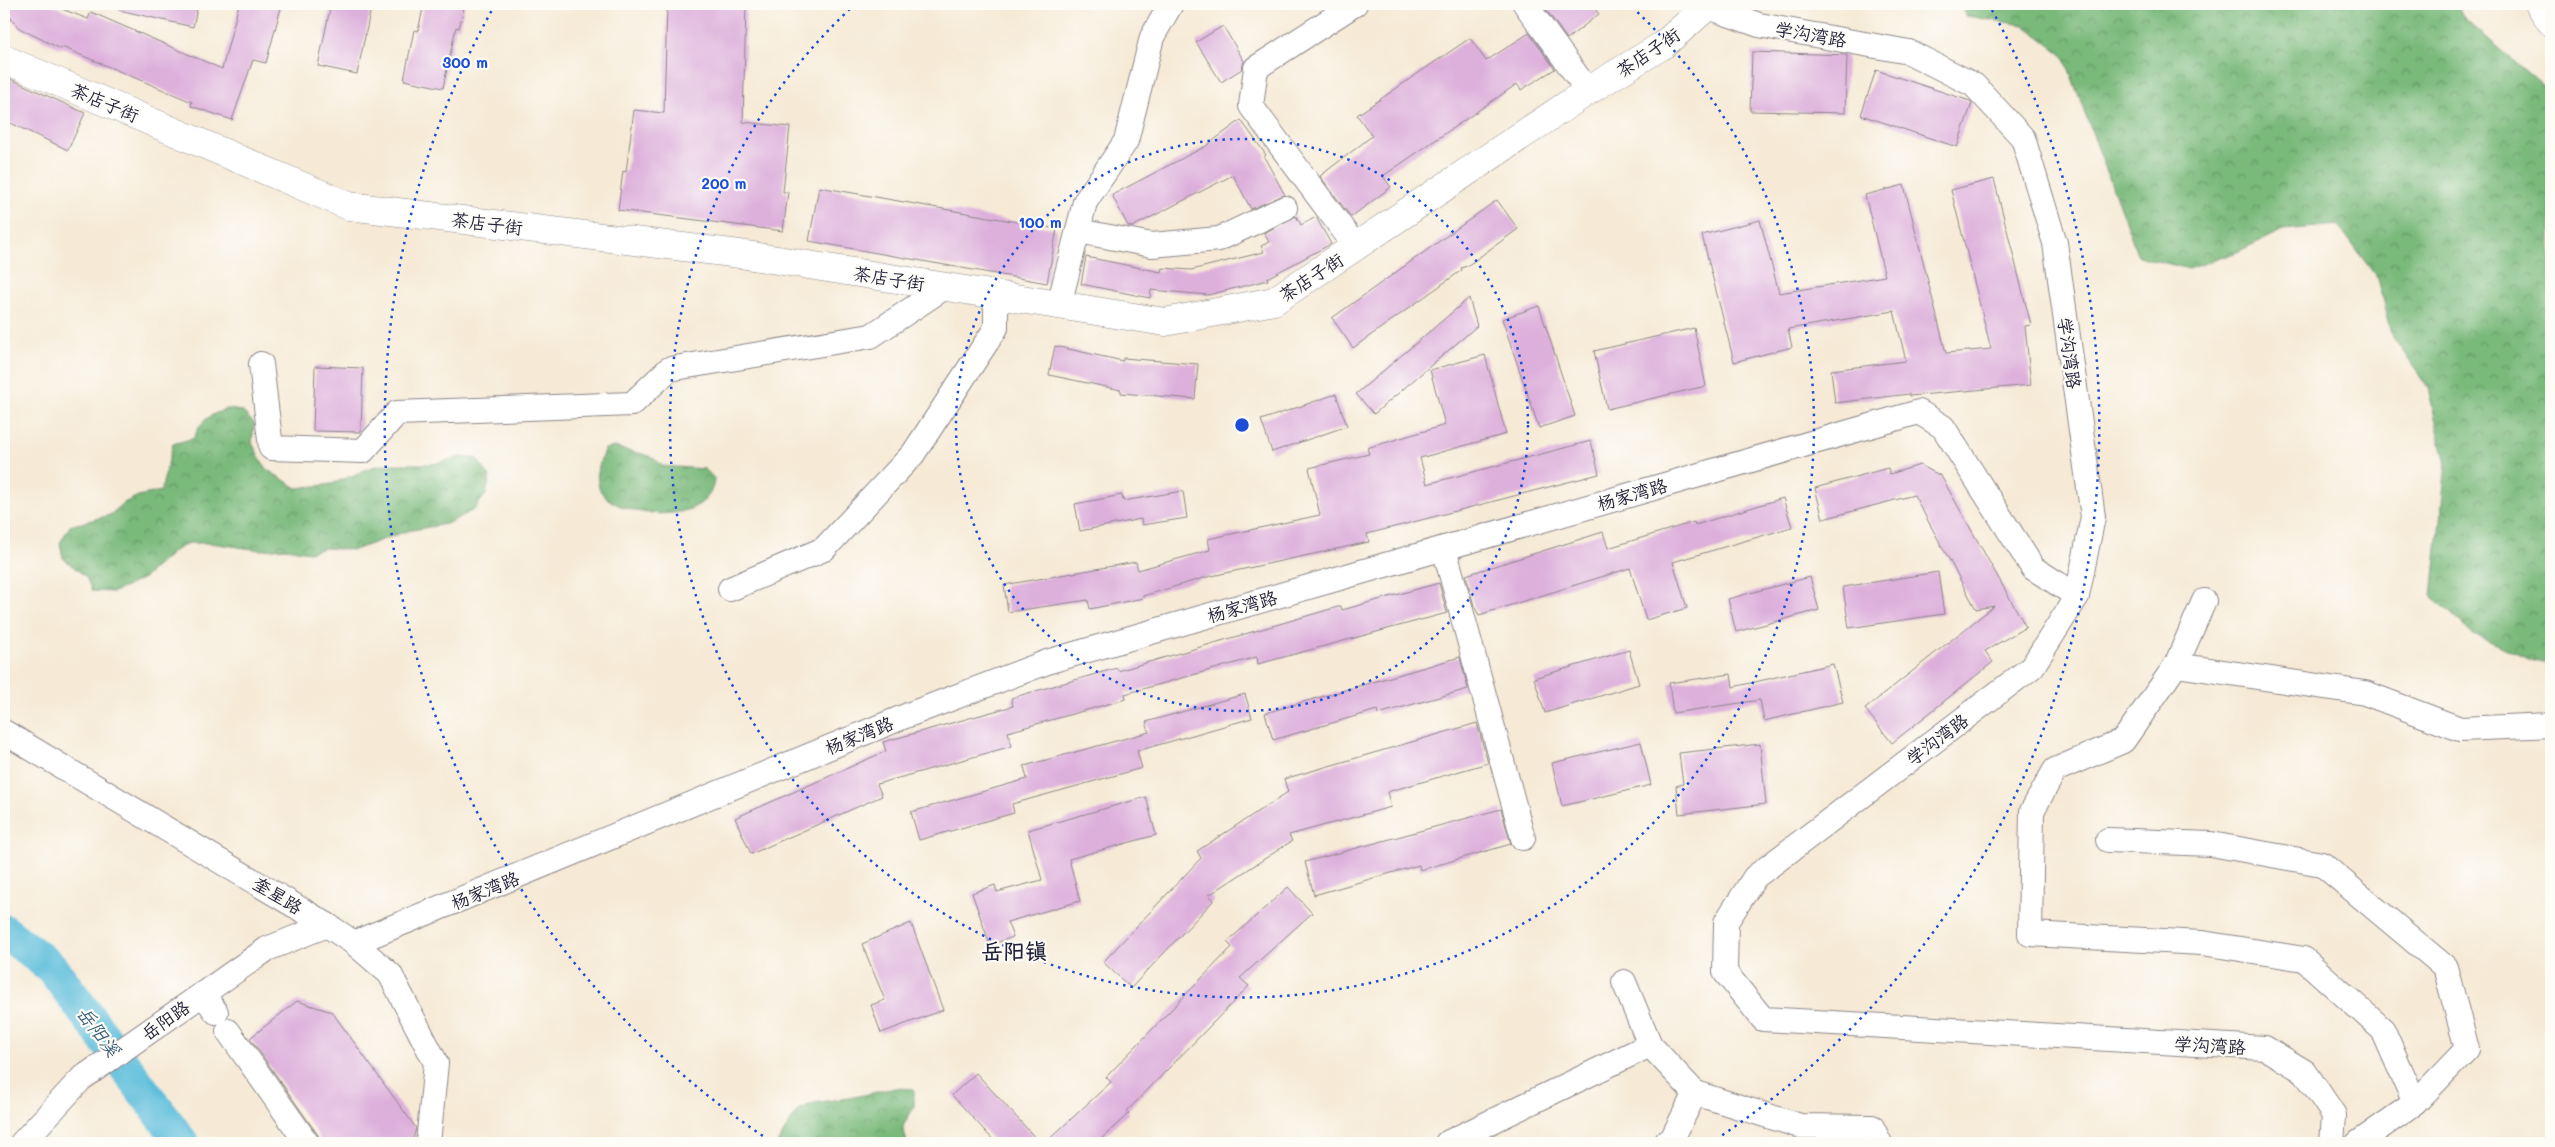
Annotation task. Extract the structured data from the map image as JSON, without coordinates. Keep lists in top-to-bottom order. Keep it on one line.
{"streets":{"main road":["茶店子街"],"street":["学沟湾路","杨家湾路","奎星路","岳阳路"]},"crossings":[["学沟湾路","茶店子街"],["学沟湾路","杨家湾路"],["杨家湾路","奎星路"],["奎星路","岳阳路"]],"districts":["岳阳镇"],"water":["岳阳溪"],"rings":["300 m","200 m","100 m"]}
